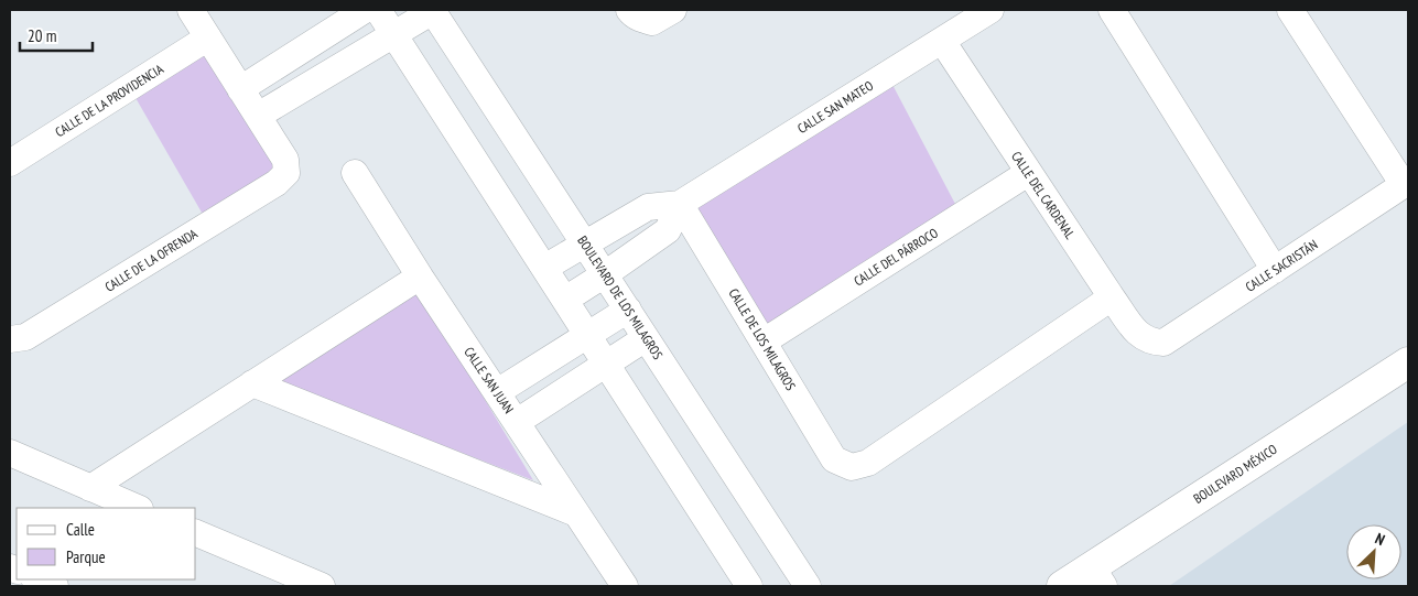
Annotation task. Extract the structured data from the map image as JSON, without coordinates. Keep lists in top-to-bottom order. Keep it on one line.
{"streets":{"main road":["BOULEVARD MÉXICO"],"street":["CALLE DE LA PROVIDENCIA","CALLE SAN MATEO","CALLE DEL CARDENAL","CALLE DEL PÁRROCO","CALLE DE LA OFRENDA","CALLE SACRISTÁN","BOULEVARD DE LOS MILAGROS","CALLE DE LOS MILAGROS","CALLE SAN JUAN"]},"crossings":[["CALLE SAN MATEO","CALLE DEL CARDENAL"],["CALLE SAN MATEO","BOULEVARD DE LOS MILAGROS"],["CALLE SAN MATEO","CALLE DE LOS MILAGROS"],["CALLE DEL CARDENAL","CALLE DEL PÁRROCO"],["CALLE DEL CARDENAL","CALLE SACRISTÁN"],["CALLE DEL CARDENAL","CALLE DE LOS MILAGROS"],["CALLE DEL PÁRROCO","CALLE DE LOS MILAGROS"]],"legend":["Calle","Parque"],"scale_bar":"20 m","north":"top right"}
